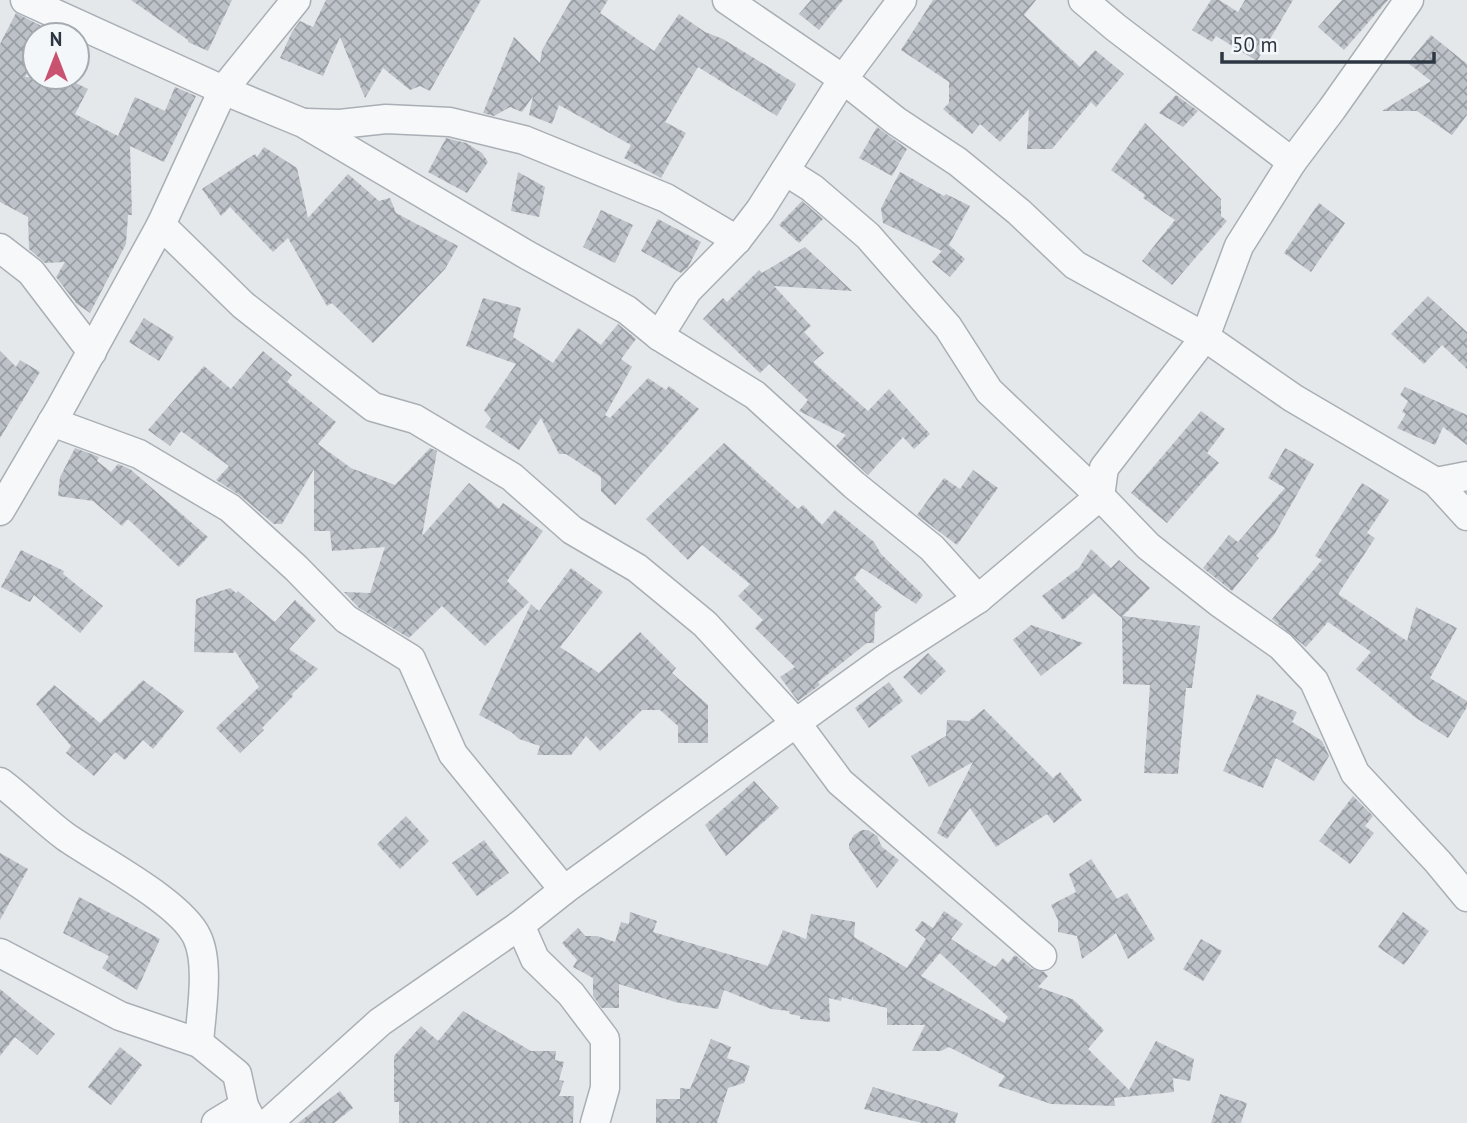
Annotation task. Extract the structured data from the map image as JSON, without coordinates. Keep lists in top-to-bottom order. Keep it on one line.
{"scale_bar":"50 m","north":"top"}
